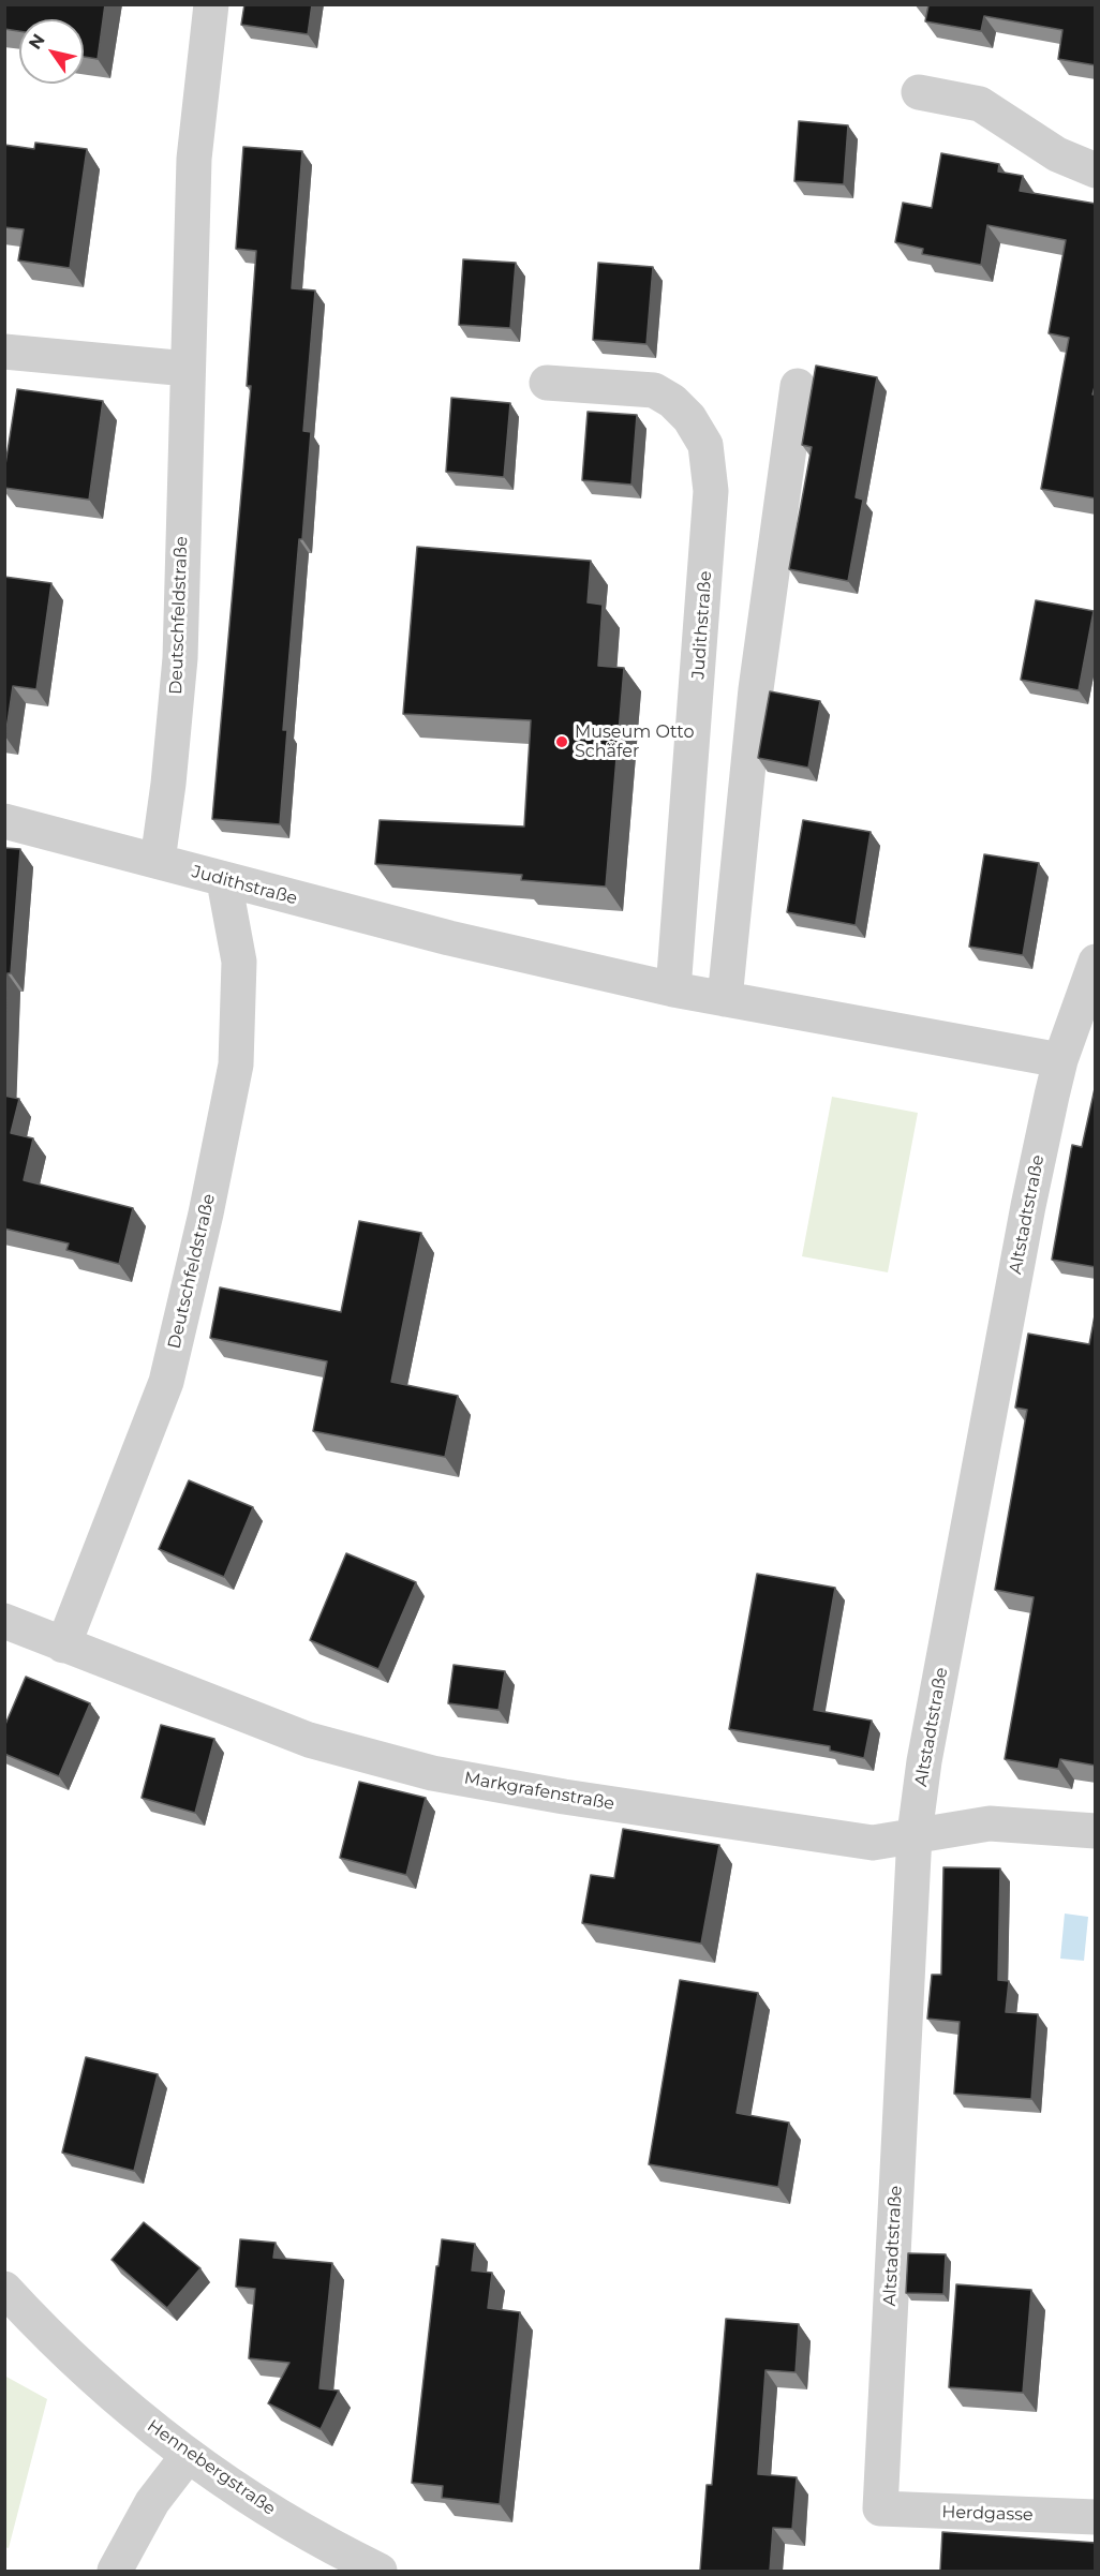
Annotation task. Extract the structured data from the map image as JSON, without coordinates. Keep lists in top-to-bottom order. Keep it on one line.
{"streets":{"street":["Deutschfeldstraße","Judithstraße","Altstadtstraße","Markgrafenstraße","Hennebergstraße","Herdgasse"]},"crossings":[["Deutschfeldstraße","Judithstraße"],["Deutschfeldstraße","Markgrafenstraße"],["Judithstraße","Altstadtstraße"],["Altstadtstraße","Markgrafenstraße"],["Altstadtstraße","Herdgasse"]],"places":["Museum Otto Schäfer"],"north":"top left"}
